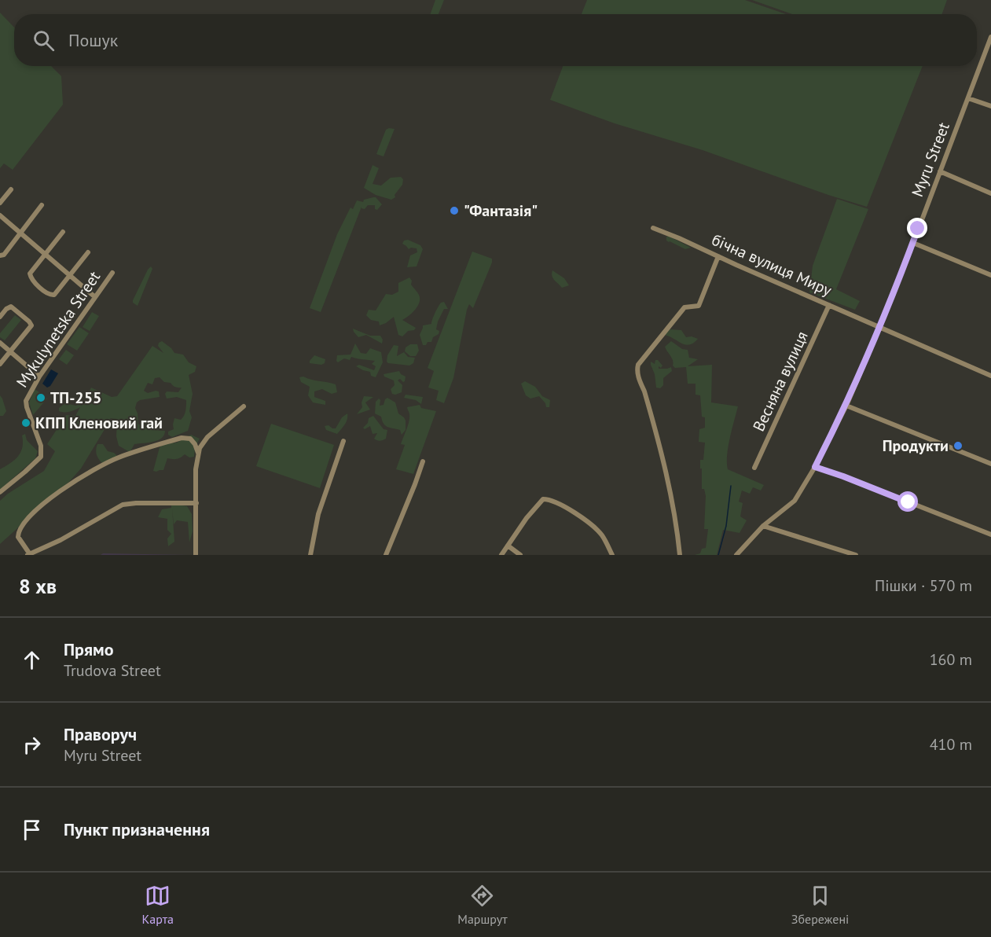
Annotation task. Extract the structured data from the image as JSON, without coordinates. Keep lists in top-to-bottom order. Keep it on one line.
{"streets":{"street":["Myru Street","бічна вулиця Миру","Mykulynetska Street","Весняна вулиця"]},"crossings":[["Myru Street","бічна вулиця Миру"],["бічна вулиця Миру","Весняна вулиця"]],"places":["\"Фантазія\"","ТП-255","КПП Кленовий гай","Продукти"],"page":{"search":"Пошук","heading":["8 хв","Пішки · 570 m"],"list":[["Прямо","Trudova Street","160 m"],["Праворуч","Myru Street","410 m"],"Пункт призначення"],"nav":["Карта","Маршрут","Збережені"]}}
